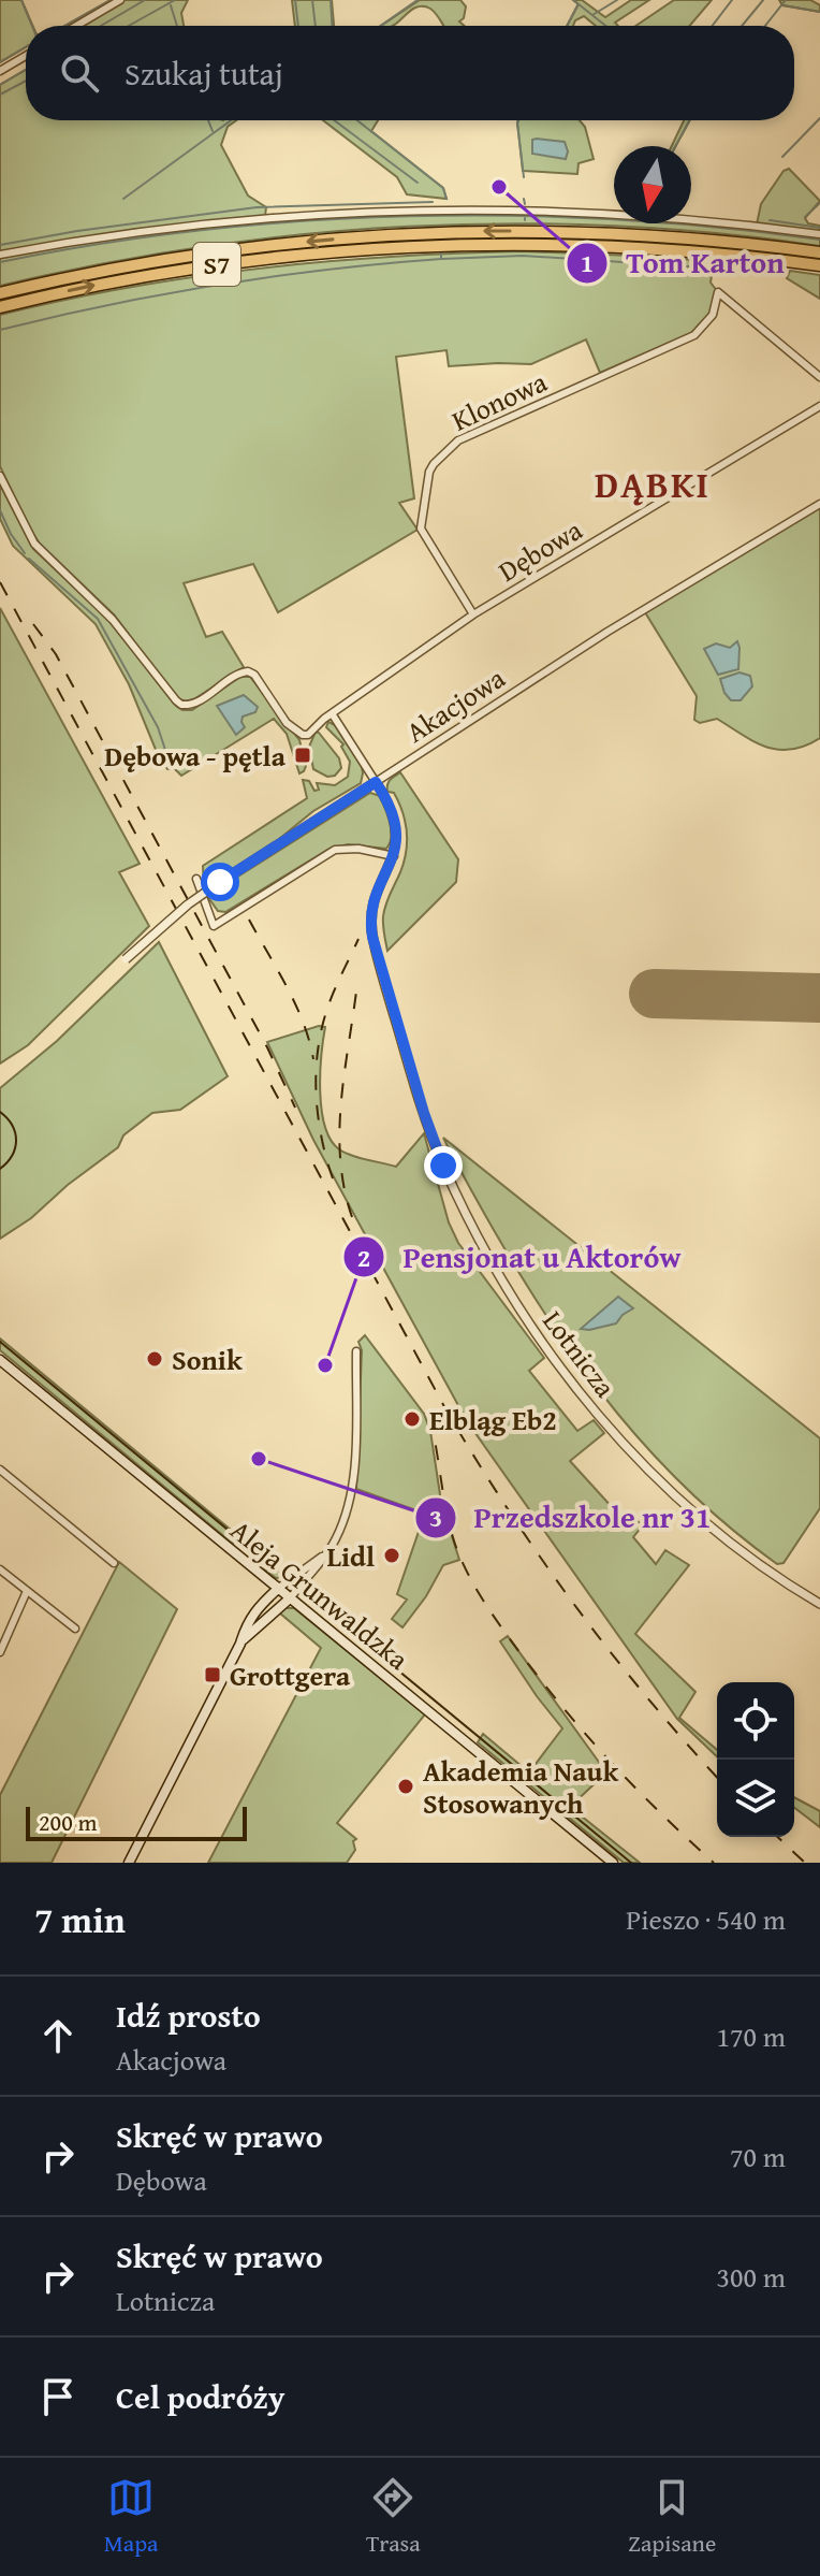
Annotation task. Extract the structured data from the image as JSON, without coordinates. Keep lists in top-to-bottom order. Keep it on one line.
{"streets":{"highway":["S7"],"main road":["Aleja Grunwaldzka"],"street":["Klonowa","Dębowa","Akacjowa","Lotnicza"]},"crossings":[["Klonowa","Dębowa"]],"districts":["DĄBKI"],"places":{"other":["Tom Karton","Sonik","Pensjonat u Aktorów","Elbląg Eb2","Przedszkole nr 31","Lidl","Akademia Nauk Stosowanych"],"transit":["Dębowa - pętla","Grottgera"]},"scale_bar":"200 m","north":"bottom","page":{"search":"Szukaj tutaj","scale":"200 m","heading":["7 min","Pieszo · 540 m"],"list":[["Idź prosto","Akacjowa","170 m"],["Skręć w prawo","Dębowa","70 m"],["Skręć w prawo","Lotnicza","300 m"],"Cel podróży"],"nav":["Mapa","Trasa","Zapisane"]}}
